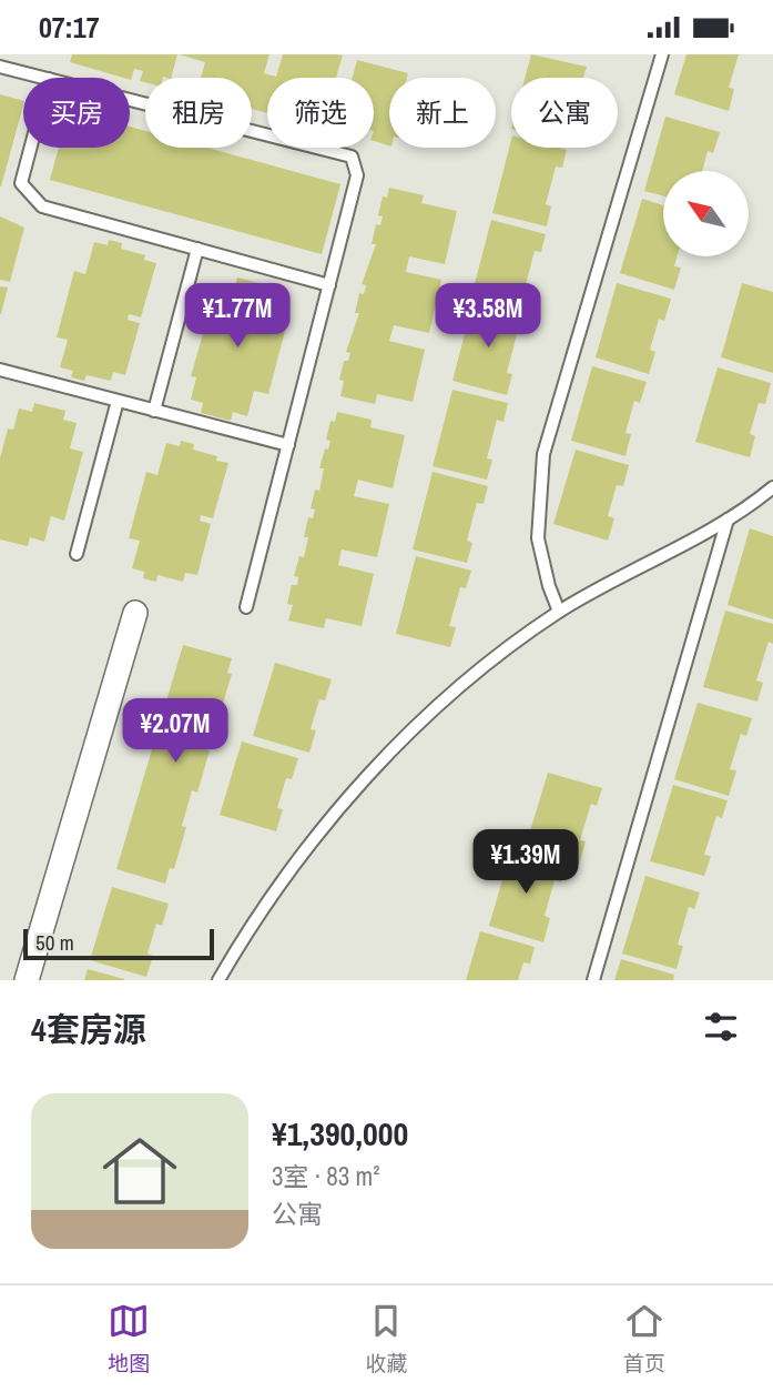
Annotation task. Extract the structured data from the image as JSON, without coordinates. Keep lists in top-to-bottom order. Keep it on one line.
{"scale_bar":"50 m","north":"top left","page":{"status":"07:17","chip":["买房","租房","筛选","新上","公寓"],"price":["¥1.77M","¥3.58M","¥2.07M","¥1.39M"],"scale":"50 m","heading":"4套房源","list":[{"name":"¥1,390,000","note":"3室 · 83 m² · 公寓"}],"tabs":["地图","收藏","首页"]}}
